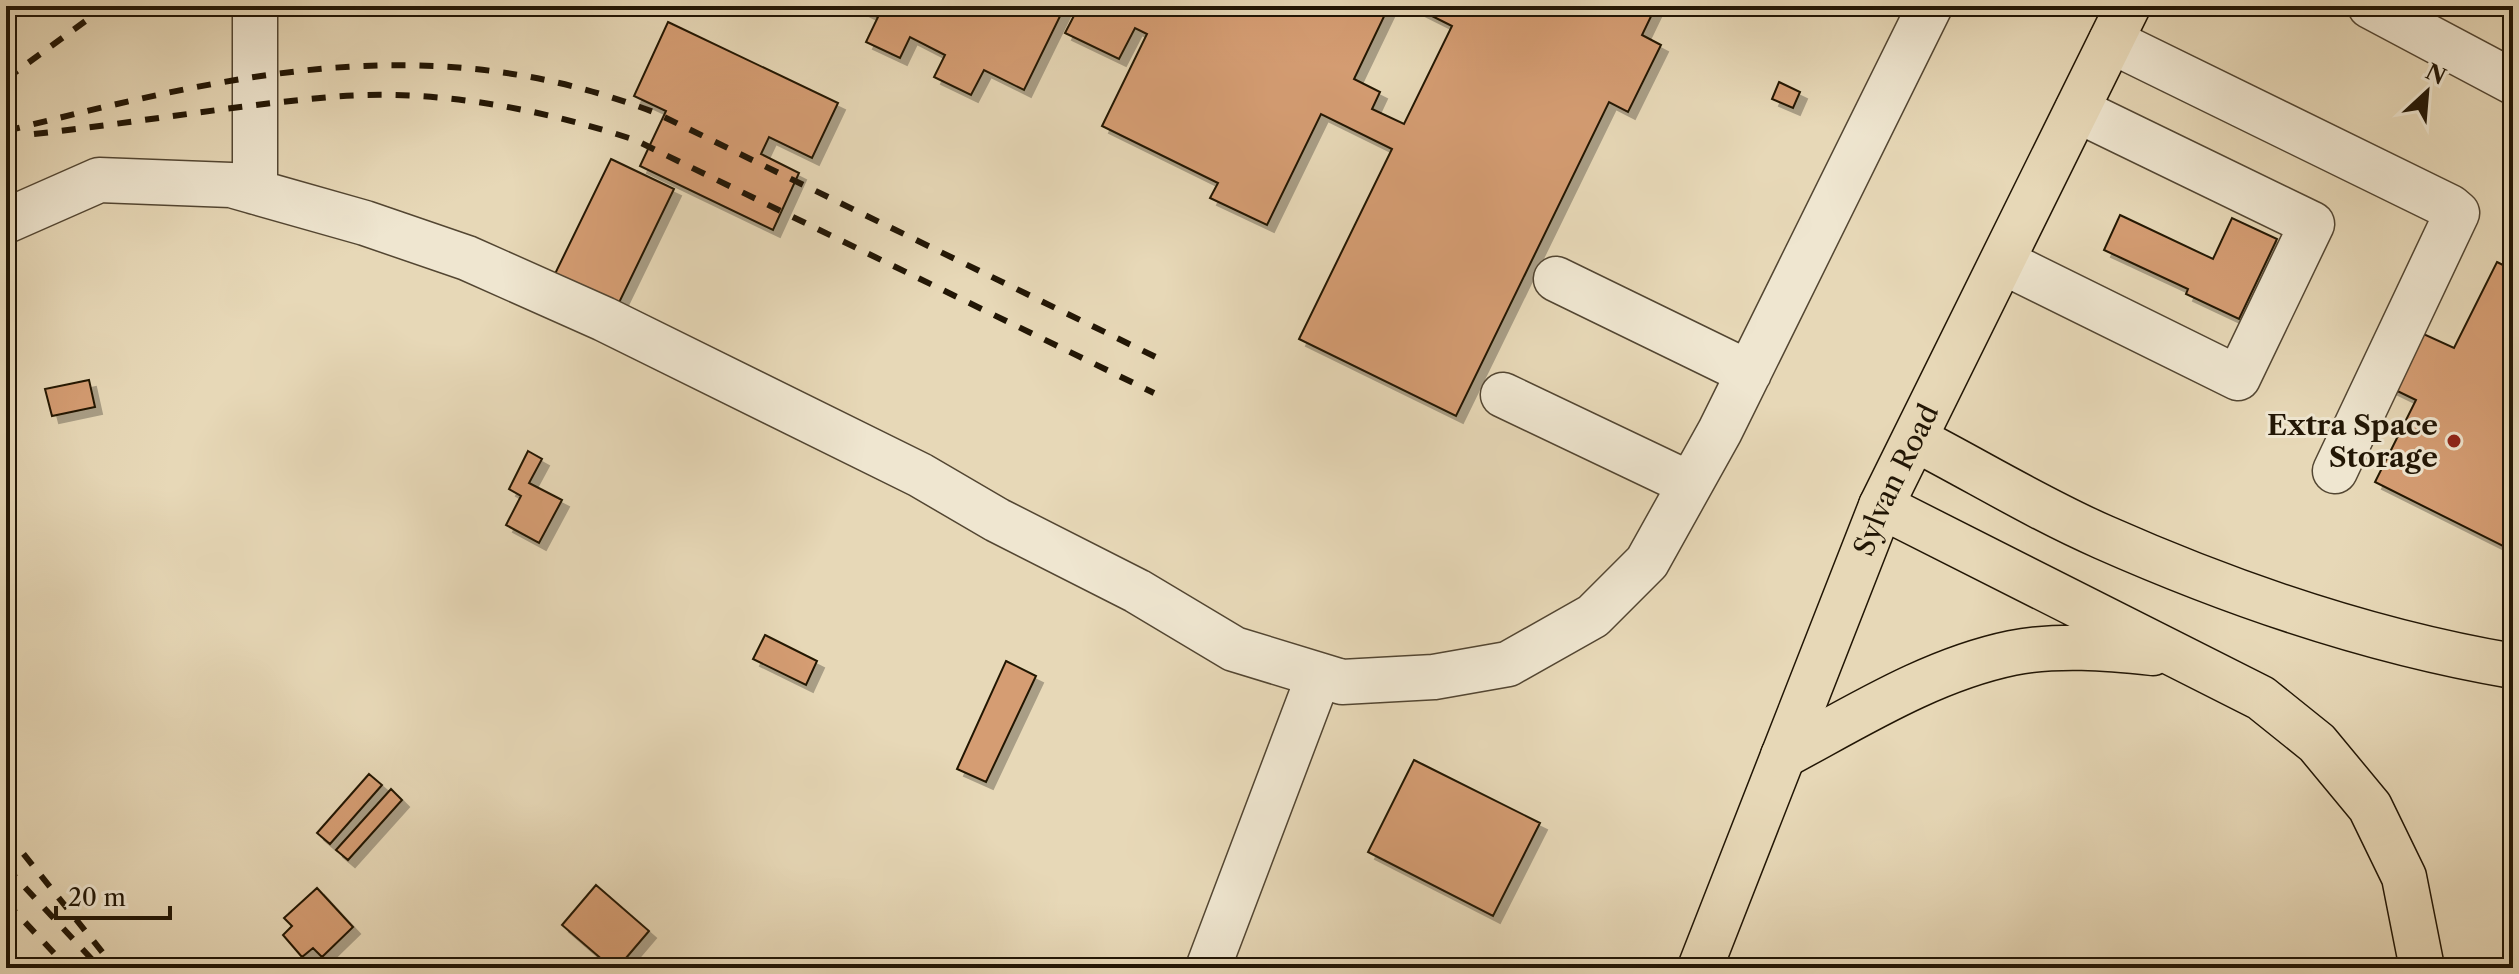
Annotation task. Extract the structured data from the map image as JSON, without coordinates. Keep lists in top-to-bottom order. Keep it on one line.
{"streets":{"main road":["Sylvan Road"]},"places":["Extra Space Storage"],"scale_bar":"20 m","north":"top right"}
